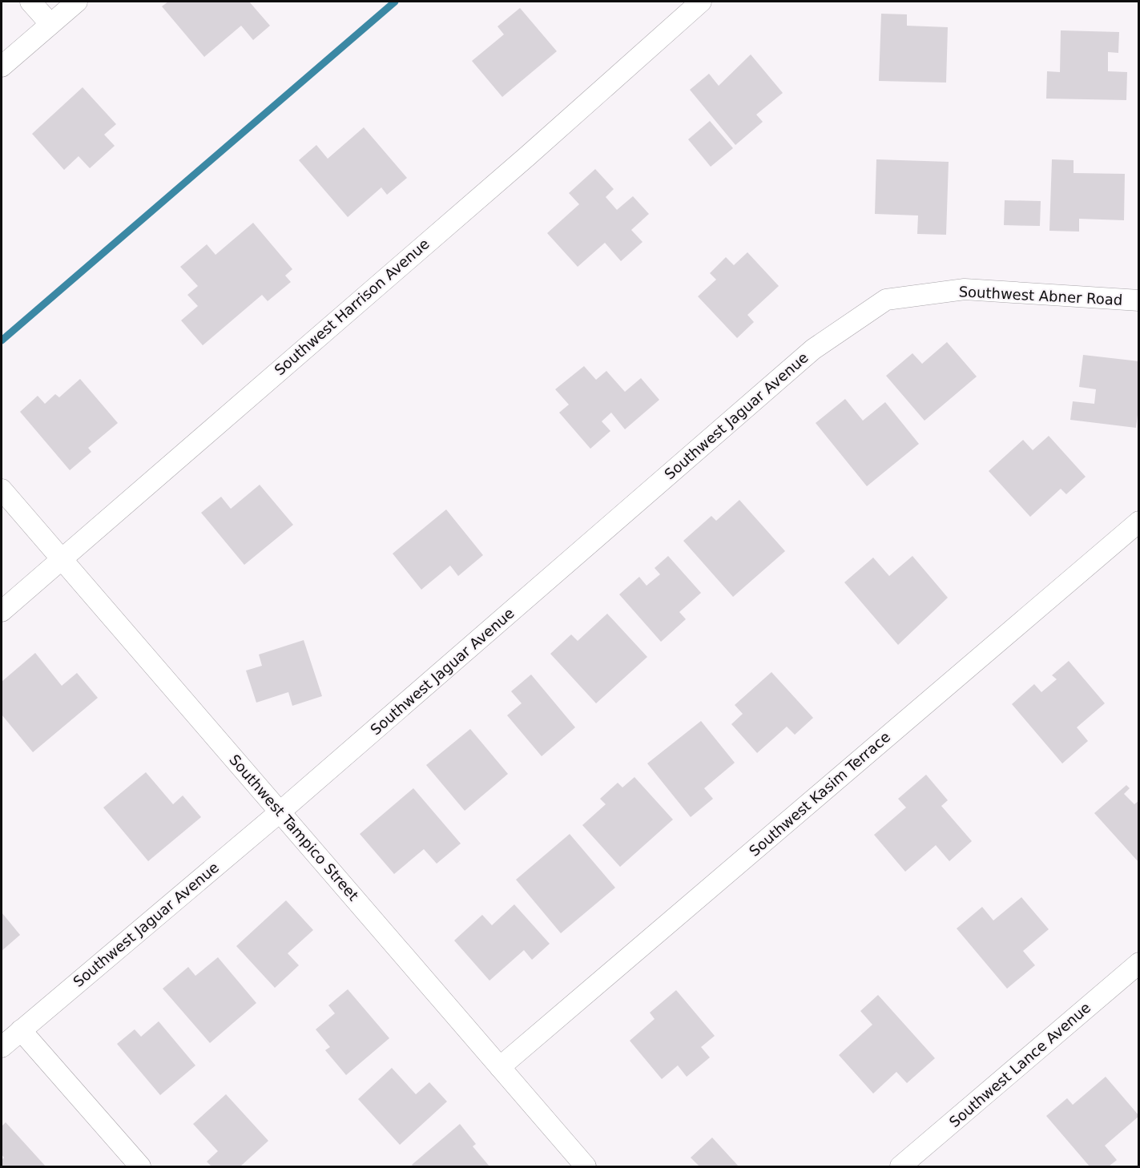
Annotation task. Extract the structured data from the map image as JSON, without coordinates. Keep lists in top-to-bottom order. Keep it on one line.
{"streets":{"street":["Southwest Abner Road","Southwest Harrison Avenue","Southwest Jaguar Avenue","Southwest Kasim Terrace","Southwest Tampico Street","Southwest Lance Avenue"]},"crossings":[["Southwest Abner Road","Southwest Jaguar Avenue"],["Southwest Harrison Avenue","Southwest Tampico Street"],["Southwest Jaguar Avenue","Southwest Tampico Street"],["Southwest Kasim Terrace","Southwest Tampico Street"]]}
